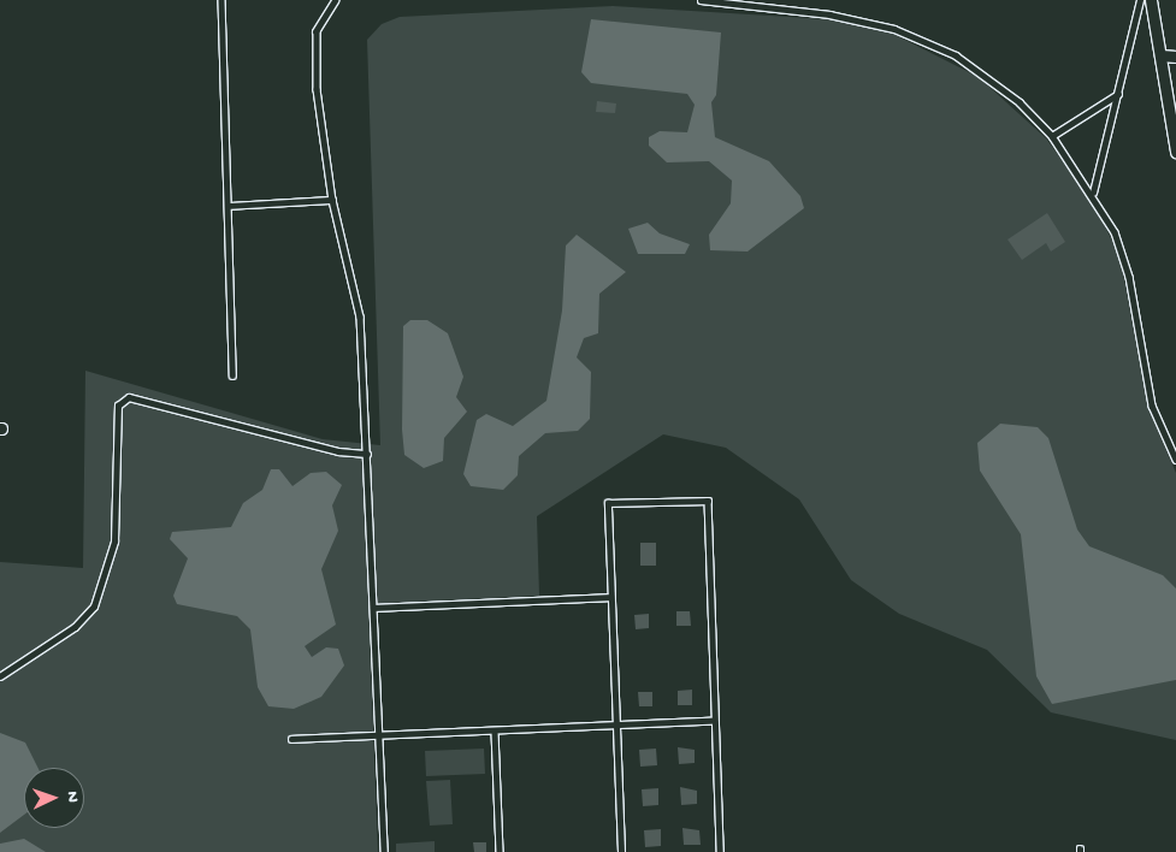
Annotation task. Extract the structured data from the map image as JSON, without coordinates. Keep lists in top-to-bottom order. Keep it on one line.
{"north":"right"}
